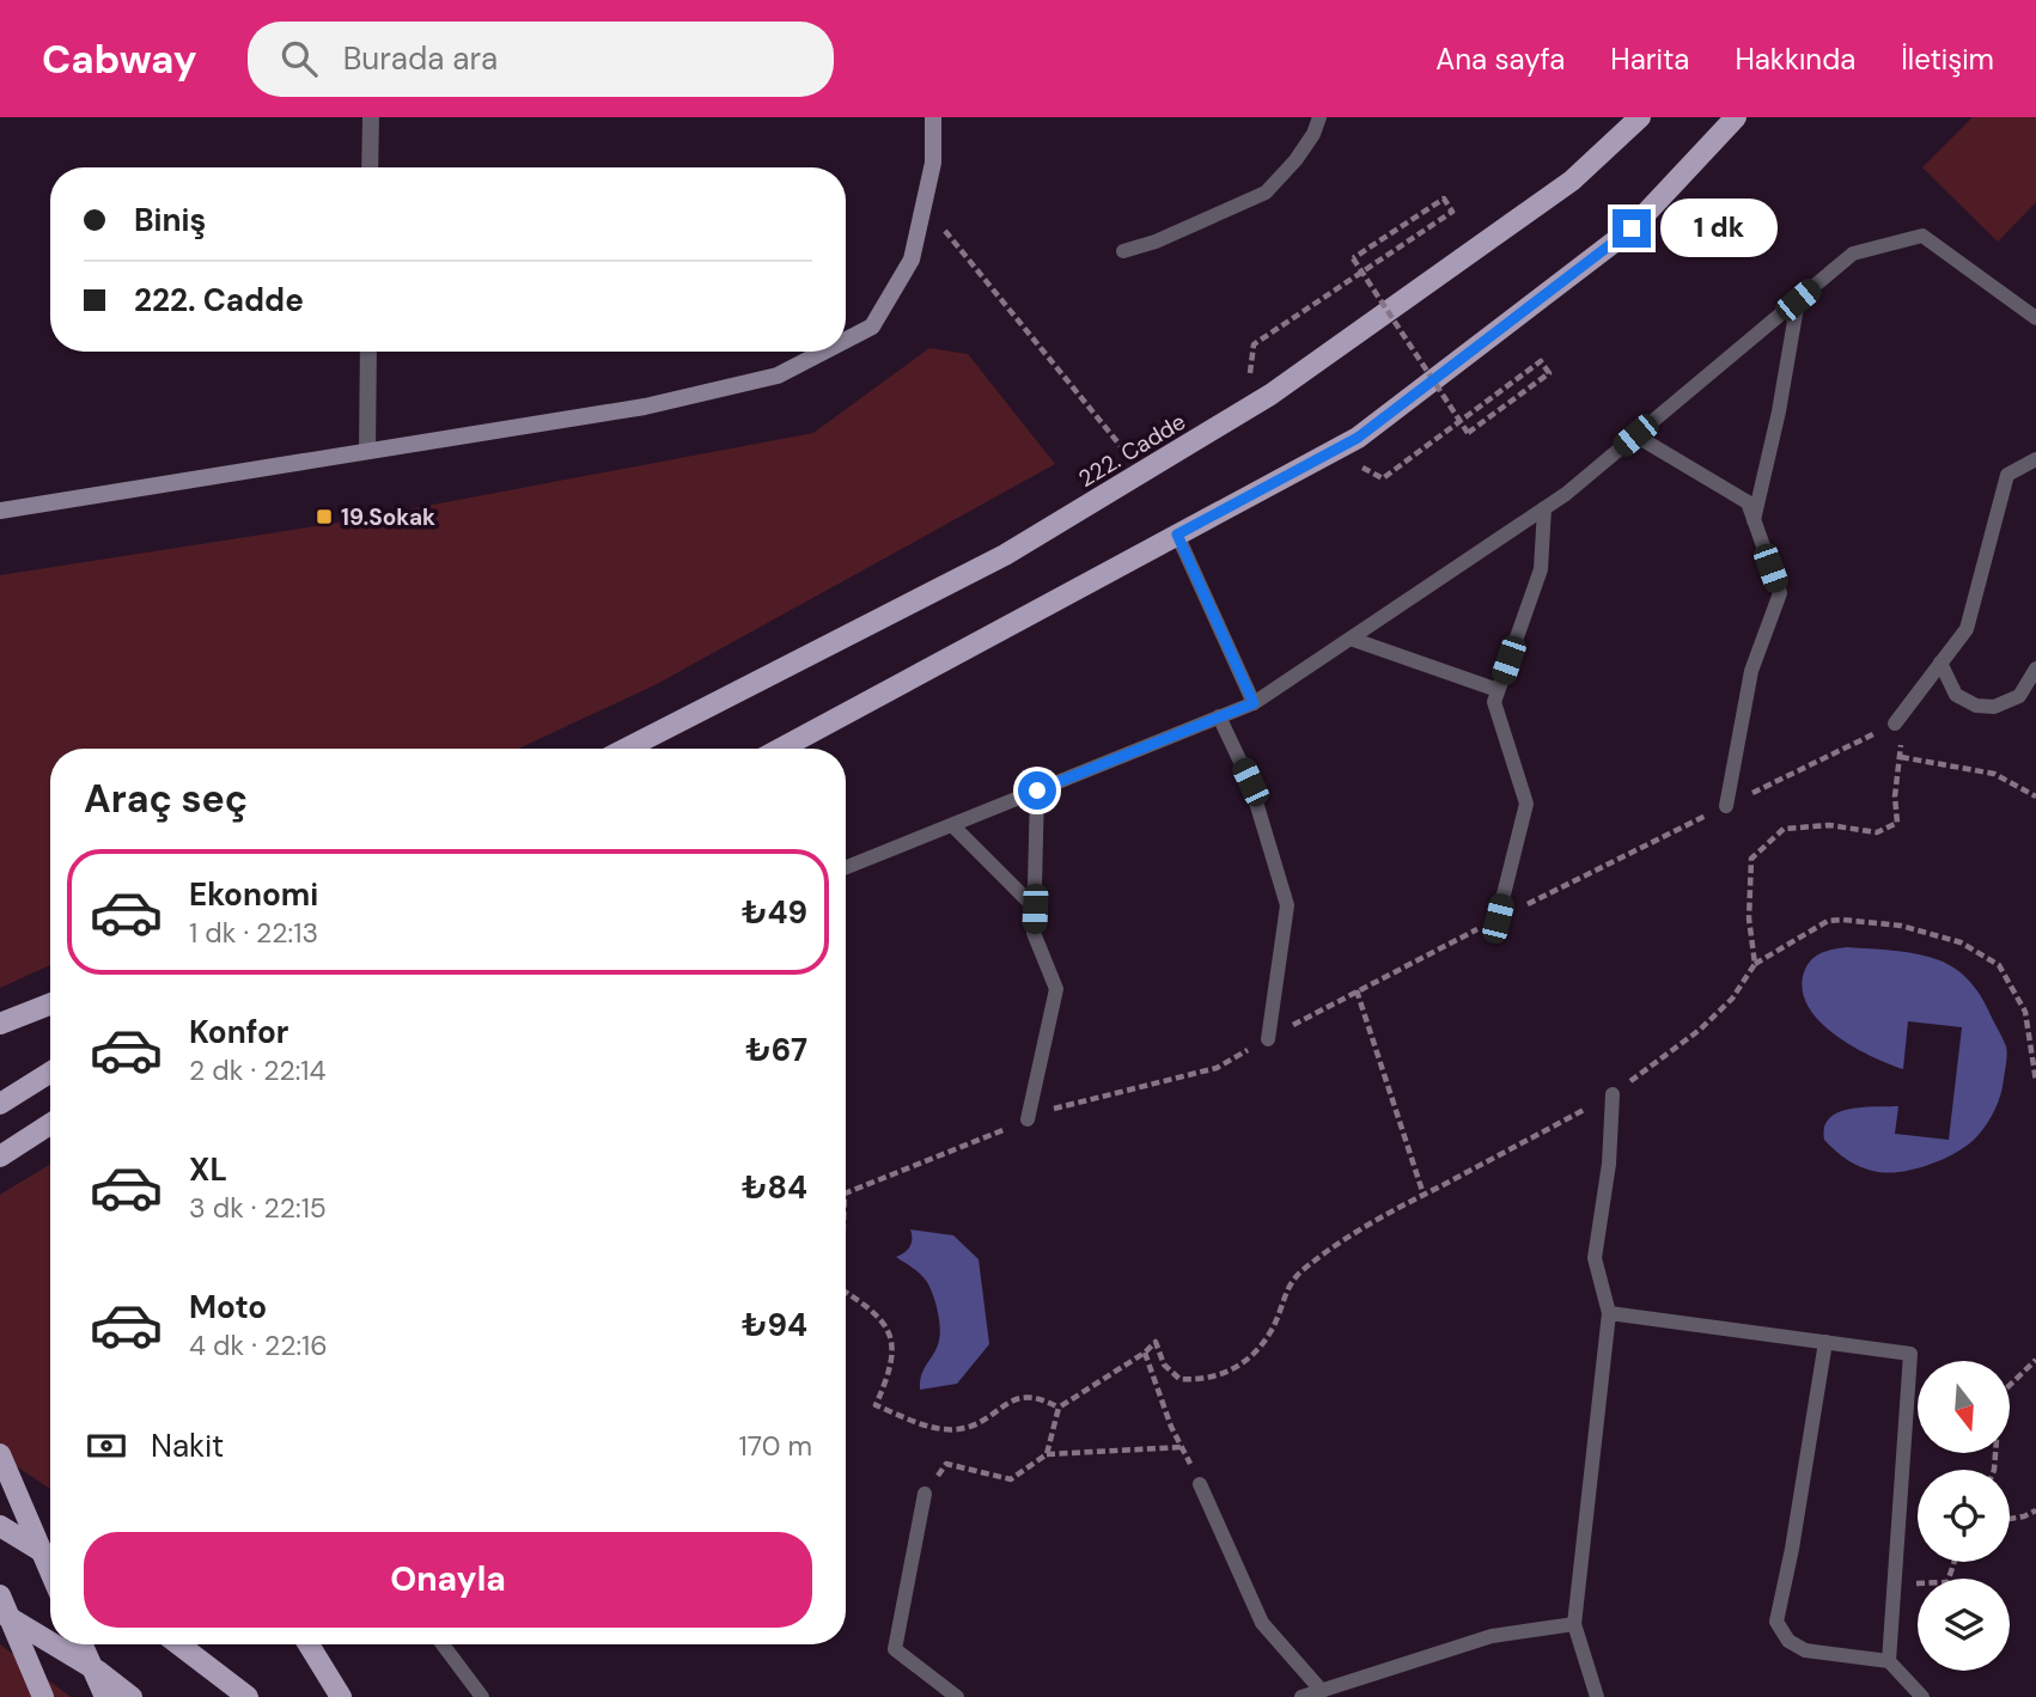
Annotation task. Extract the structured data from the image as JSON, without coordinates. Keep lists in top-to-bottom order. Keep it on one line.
{"streets":{"main road":["222. Cadde"]},"places":{"transit":["19.Sokak"]},"north":"bottom","page":{"header":"Cabway","search":"Burada ara","nav":["Ana sayfa","Harita","Hakkında","İletişim"],"banner":["Biniş","222. Cadde"],"bubble":"1 dk","heading":"Araç seç","list":[{"name":"Ekonomi","note":"1 dk · 22:13","value":"₺49"},{"name":"Konfor","note":"2 dk · 22:14","value":"₺67"},{"name":"XL","note":"3 dk · 22:15","value":"₺84"},{"name":"Moto","note":"4 dk · 22:16","value":"₺94"}],"pay":["Nakit","170 m"],"buttons":"Onayla"}}
